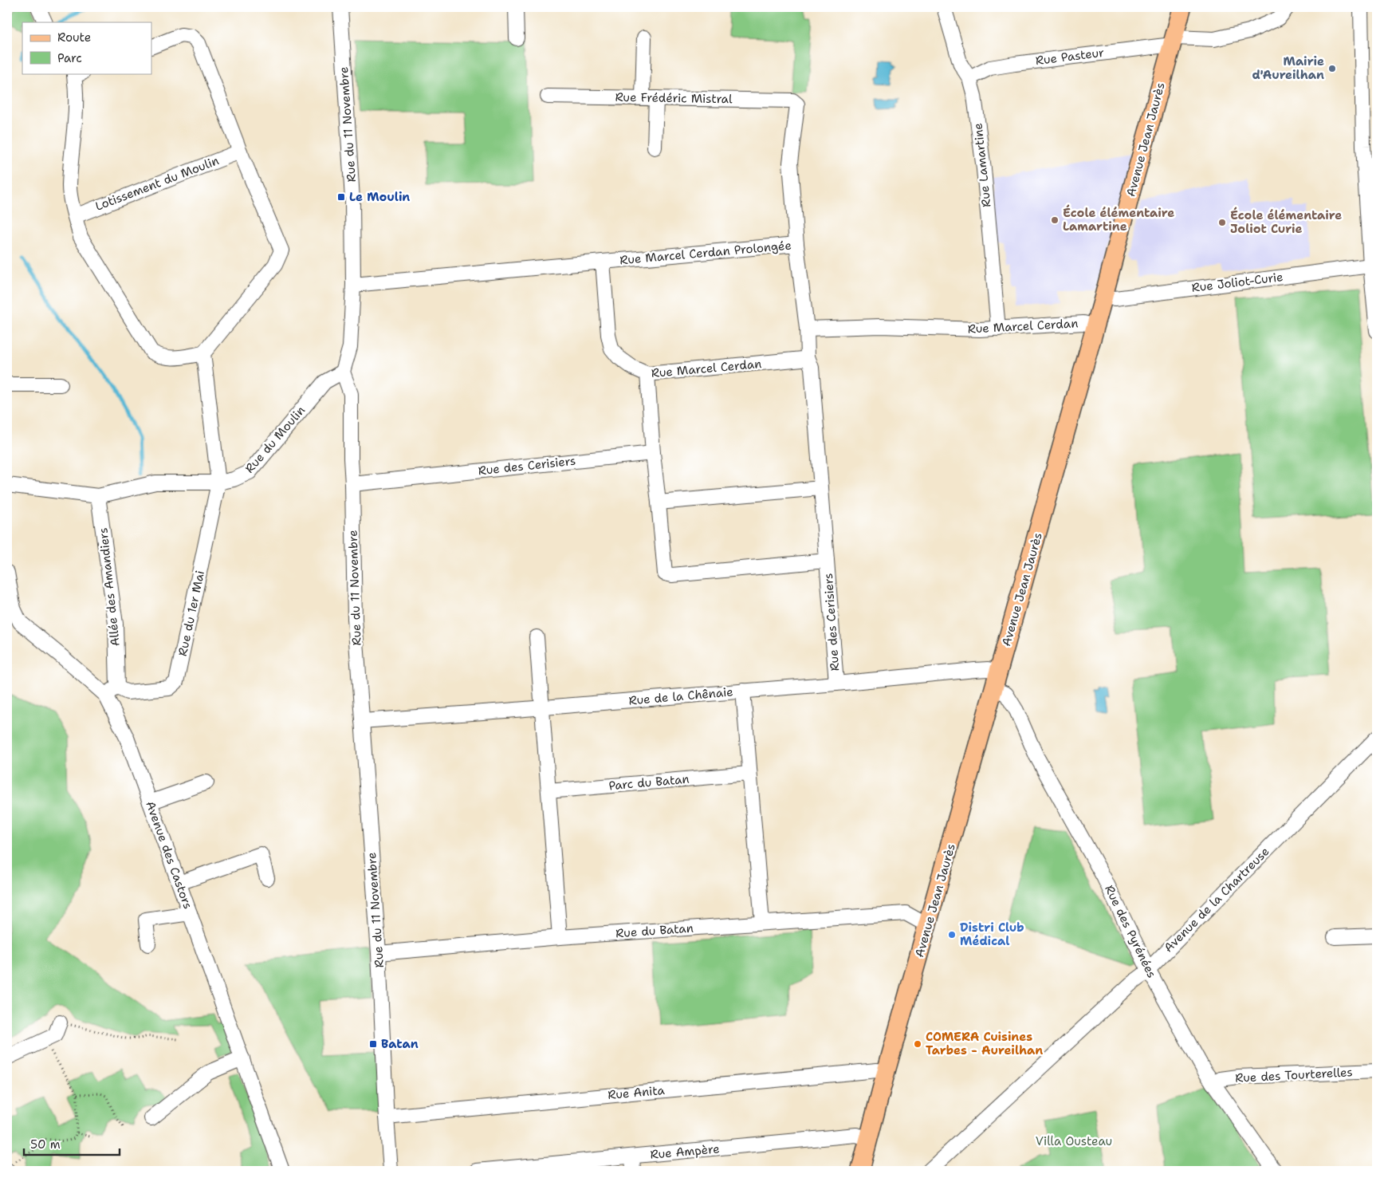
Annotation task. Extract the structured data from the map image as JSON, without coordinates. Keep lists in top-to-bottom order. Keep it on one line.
{"streets":{"main road":["Avenue Jean Jaurès"],"street":["Rue Pasteur","Rue Frédéric Mistral","Rue du 11 Novembre","Rue Lamartine","Lotissement du Moulin","Rue Marcel Cerdan Prolongée","Rue Joliot-Curie","Rue Marcel Cerdan","Rue du Moulin","Rue des Cerisiers","Allée des Amandiers","Rue du 1er Mai","Rue de la Chênaie","Parc du Batan","Avenue des Castors","Avenue de la Chartreuse","Rue du Batan","Rue des Pyrénées","Rue des Tourterelles","Rue Anita","Rue Ampère"]},"crossings":[["Rue Pasteur","Avenue Jean Jaurès"],["Rue Pasteur","Rue Lamartine"],["Rue Frédéric Mistral","Rue Marcel Cerdan Prolongée"],["Rue du 11 Novembre","Rue du Moulin"],["Rue du 11 Novembre","Rue des Cerisiers"],["Rue du 11 Novembre","Rue de la Chênaie"],["Rue du 11 Novembre","Rue du Batan"],["Rue du 11 Novembre","Rue Anita"],["Avenue Jean Jaurès","Rue Joliot-Curie"],["Avenue Jean Jaurès","Rue Marcel Cerdan"],["Avenue Jean Jaurès","Rue de la Chênaie"],["Avenue Jean Jaurès","Rue du Batan"],["Avenue Jean Jaurès","Rue des Pyrénées"],["Avenue Jean Jaurès","Rue Anita"],["Avenue Jean Jaurès","Rue Ampère"],["Rue Lamartine","Rue Marcel Cerdan"],["Rue Marcel Cerdan Prolongée","Rue Marcel Cerdan"],["Rue Marcel Cerdan","Rue des Cerisiers"],["Rue du Moulin","Allée des Amandiers"],["Rue du Moulin","Rue du 1er Mai"],["Rue des Cerisiers","Rue de la Chênaie"],["Allée des Amandiers","Rue du 1er Mai"],["Avenue de la Chartreuse","Rue des Pyrénées"],["Rue des Pyrénées","Rue des Tourterelles"]],"parks":["Villa Ousteau"],"places":{"other":["Mairie d'Aureilhan","École élémentaire Lamartine","École élémentaire Joliot Curie","Distri Club Médical","COMERA Cuisines Tarbes - Aureilhan"],"transit":["Le Moulin","Batan"]},"legend":["Route","Parc"],"scale_bar":"50 m"}
